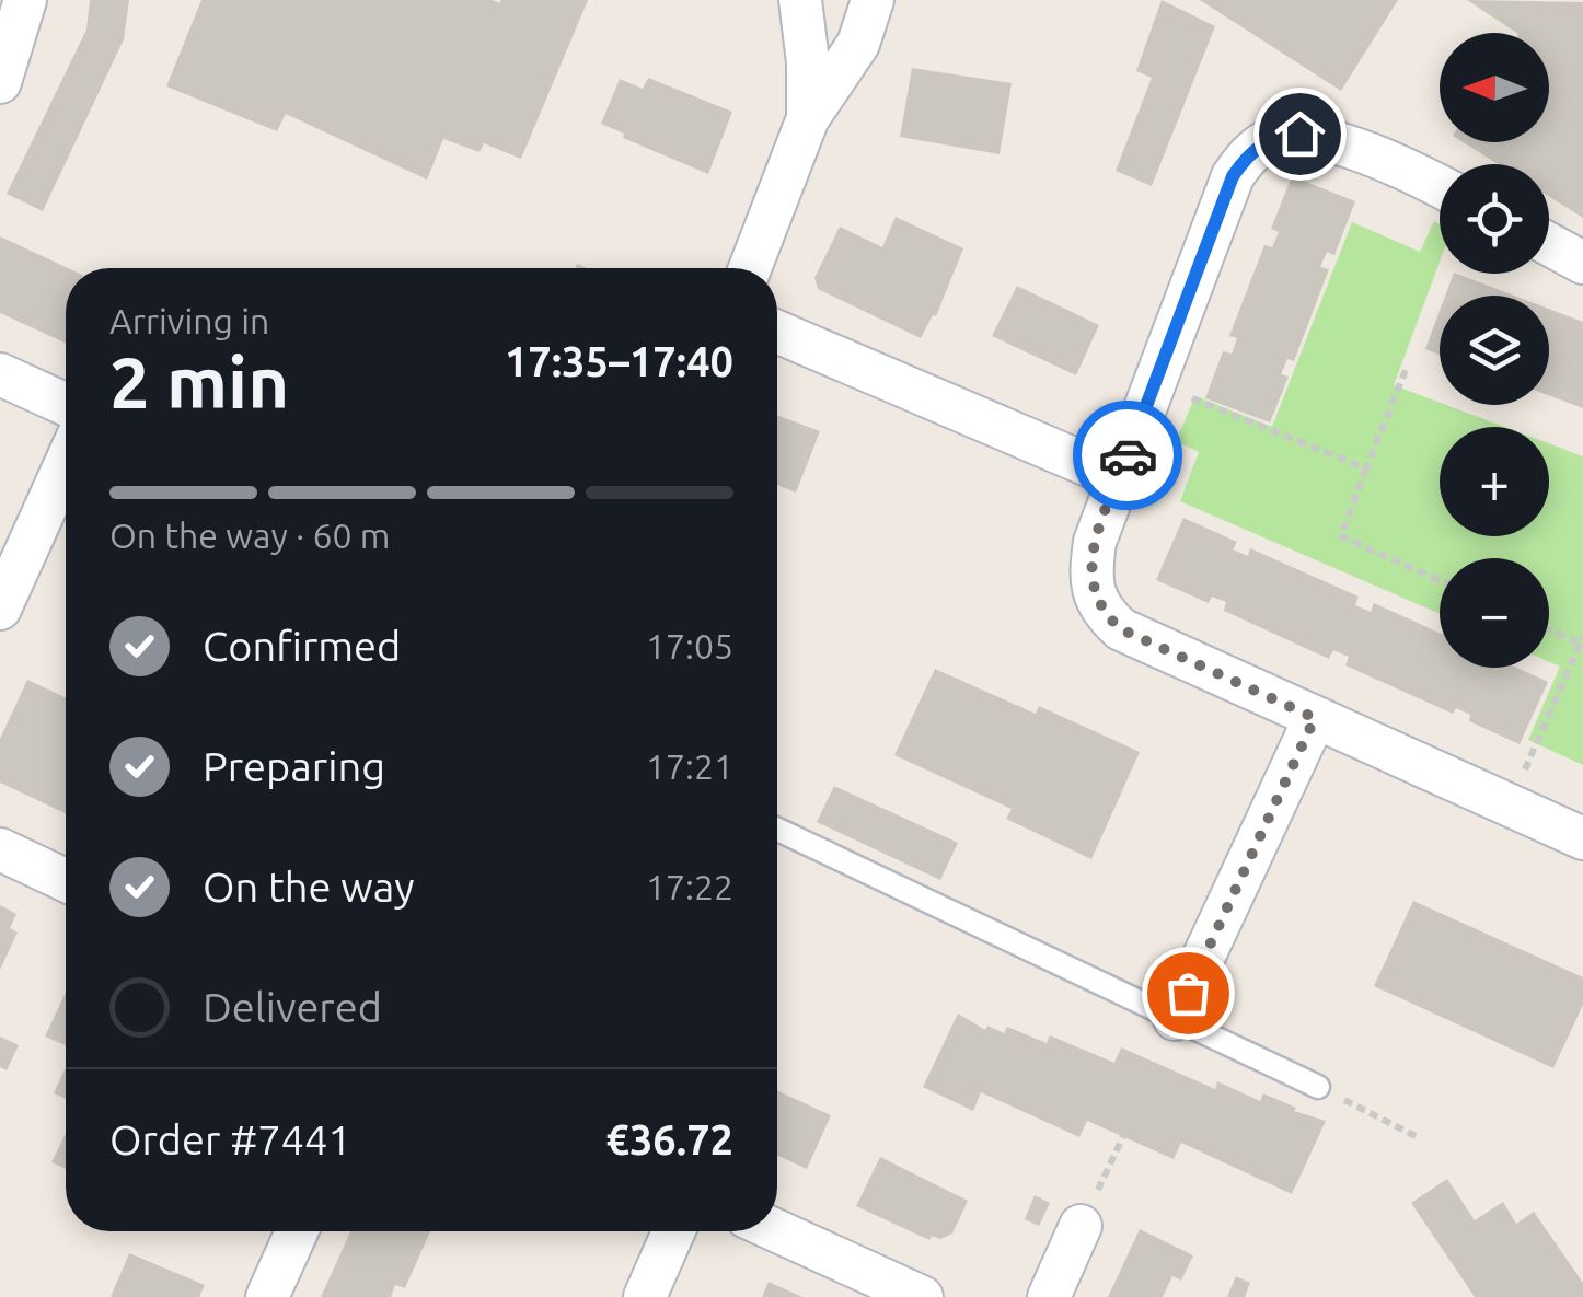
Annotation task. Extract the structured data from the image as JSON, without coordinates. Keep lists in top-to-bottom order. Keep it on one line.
{"north":"left","page":{"map_buttons":["+","−"],"heading":["2 min","Arriving in","17:35–17:40"],"panel":["Order #7441","€36.72"],"bar":"On the way · 60 m","list":[["Confirmed","17:05"],["Preparing","17:21"],["On the way","17:22"],"Delivered"]}}
